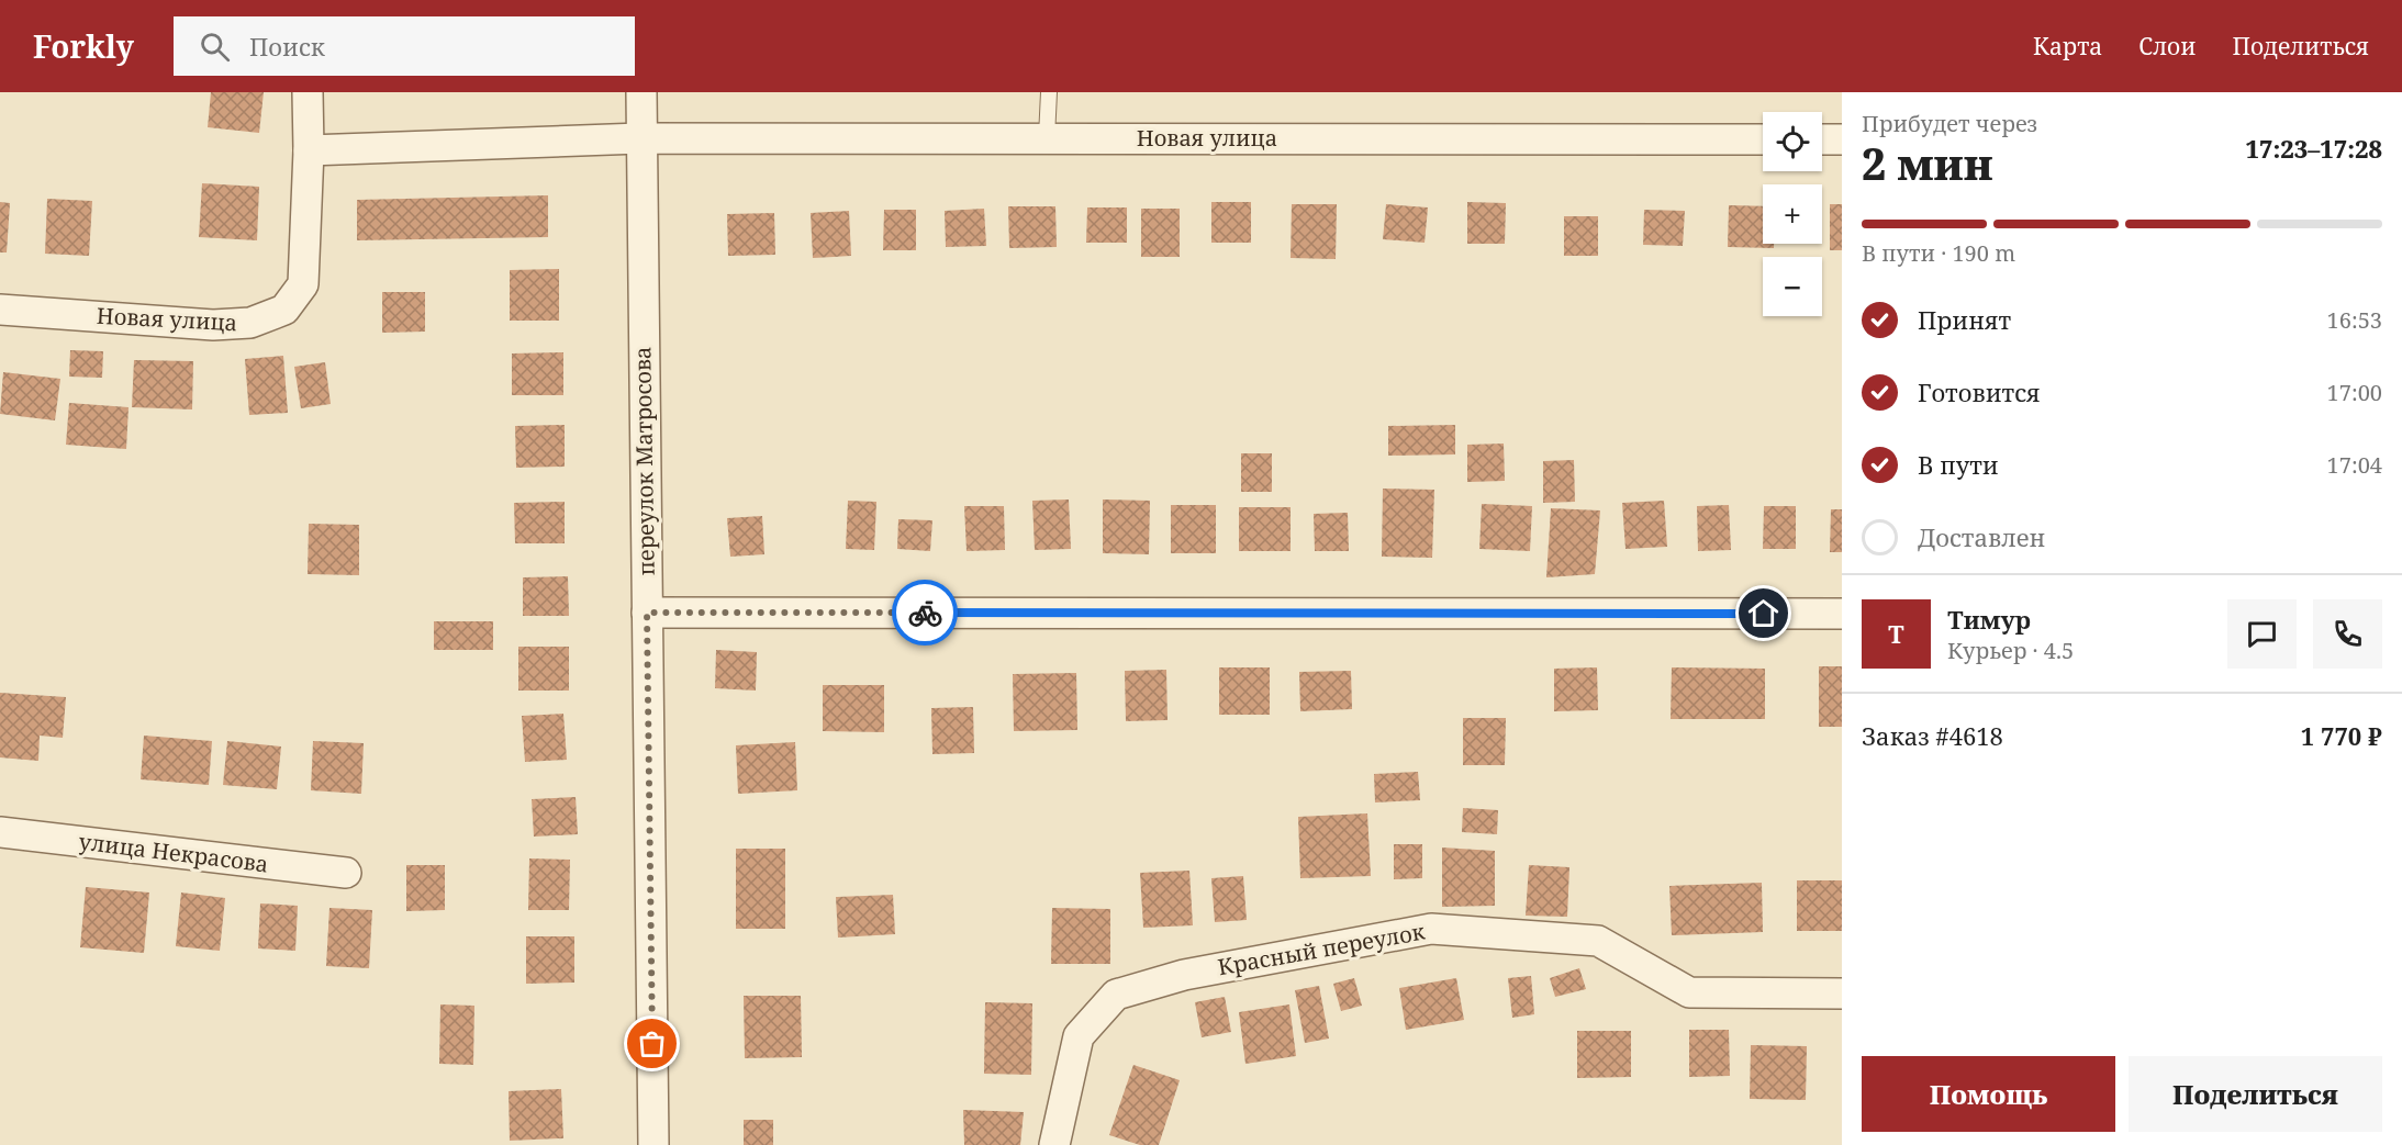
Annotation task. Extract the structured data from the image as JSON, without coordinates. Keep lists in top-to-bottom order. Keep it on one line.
{"streets":{"street":["Новая улица","переулок Матросова","улица Некрасова","Красный переулок"]},"crossings":[["Новая улица","переулок Матросова"]],"page":{"header":"Forkly","search":"Поиск","nav":["Карта","Слои","Поделиться"],"heading":["2 мин","Прибудет через","17:23–17:28"],"panel":["Тимур","Курьер · 4.5","Заказ #4618","1 770 ₽"],"map_buttons":["+","−"],"bar":"В пути · 190 m","list":[["Принят","16:53"],["Готовится","17:00"],["В пути","17:04"],"Доставлен"],"round":"Т","buttons":["Помощь","Поделиться"]}}
